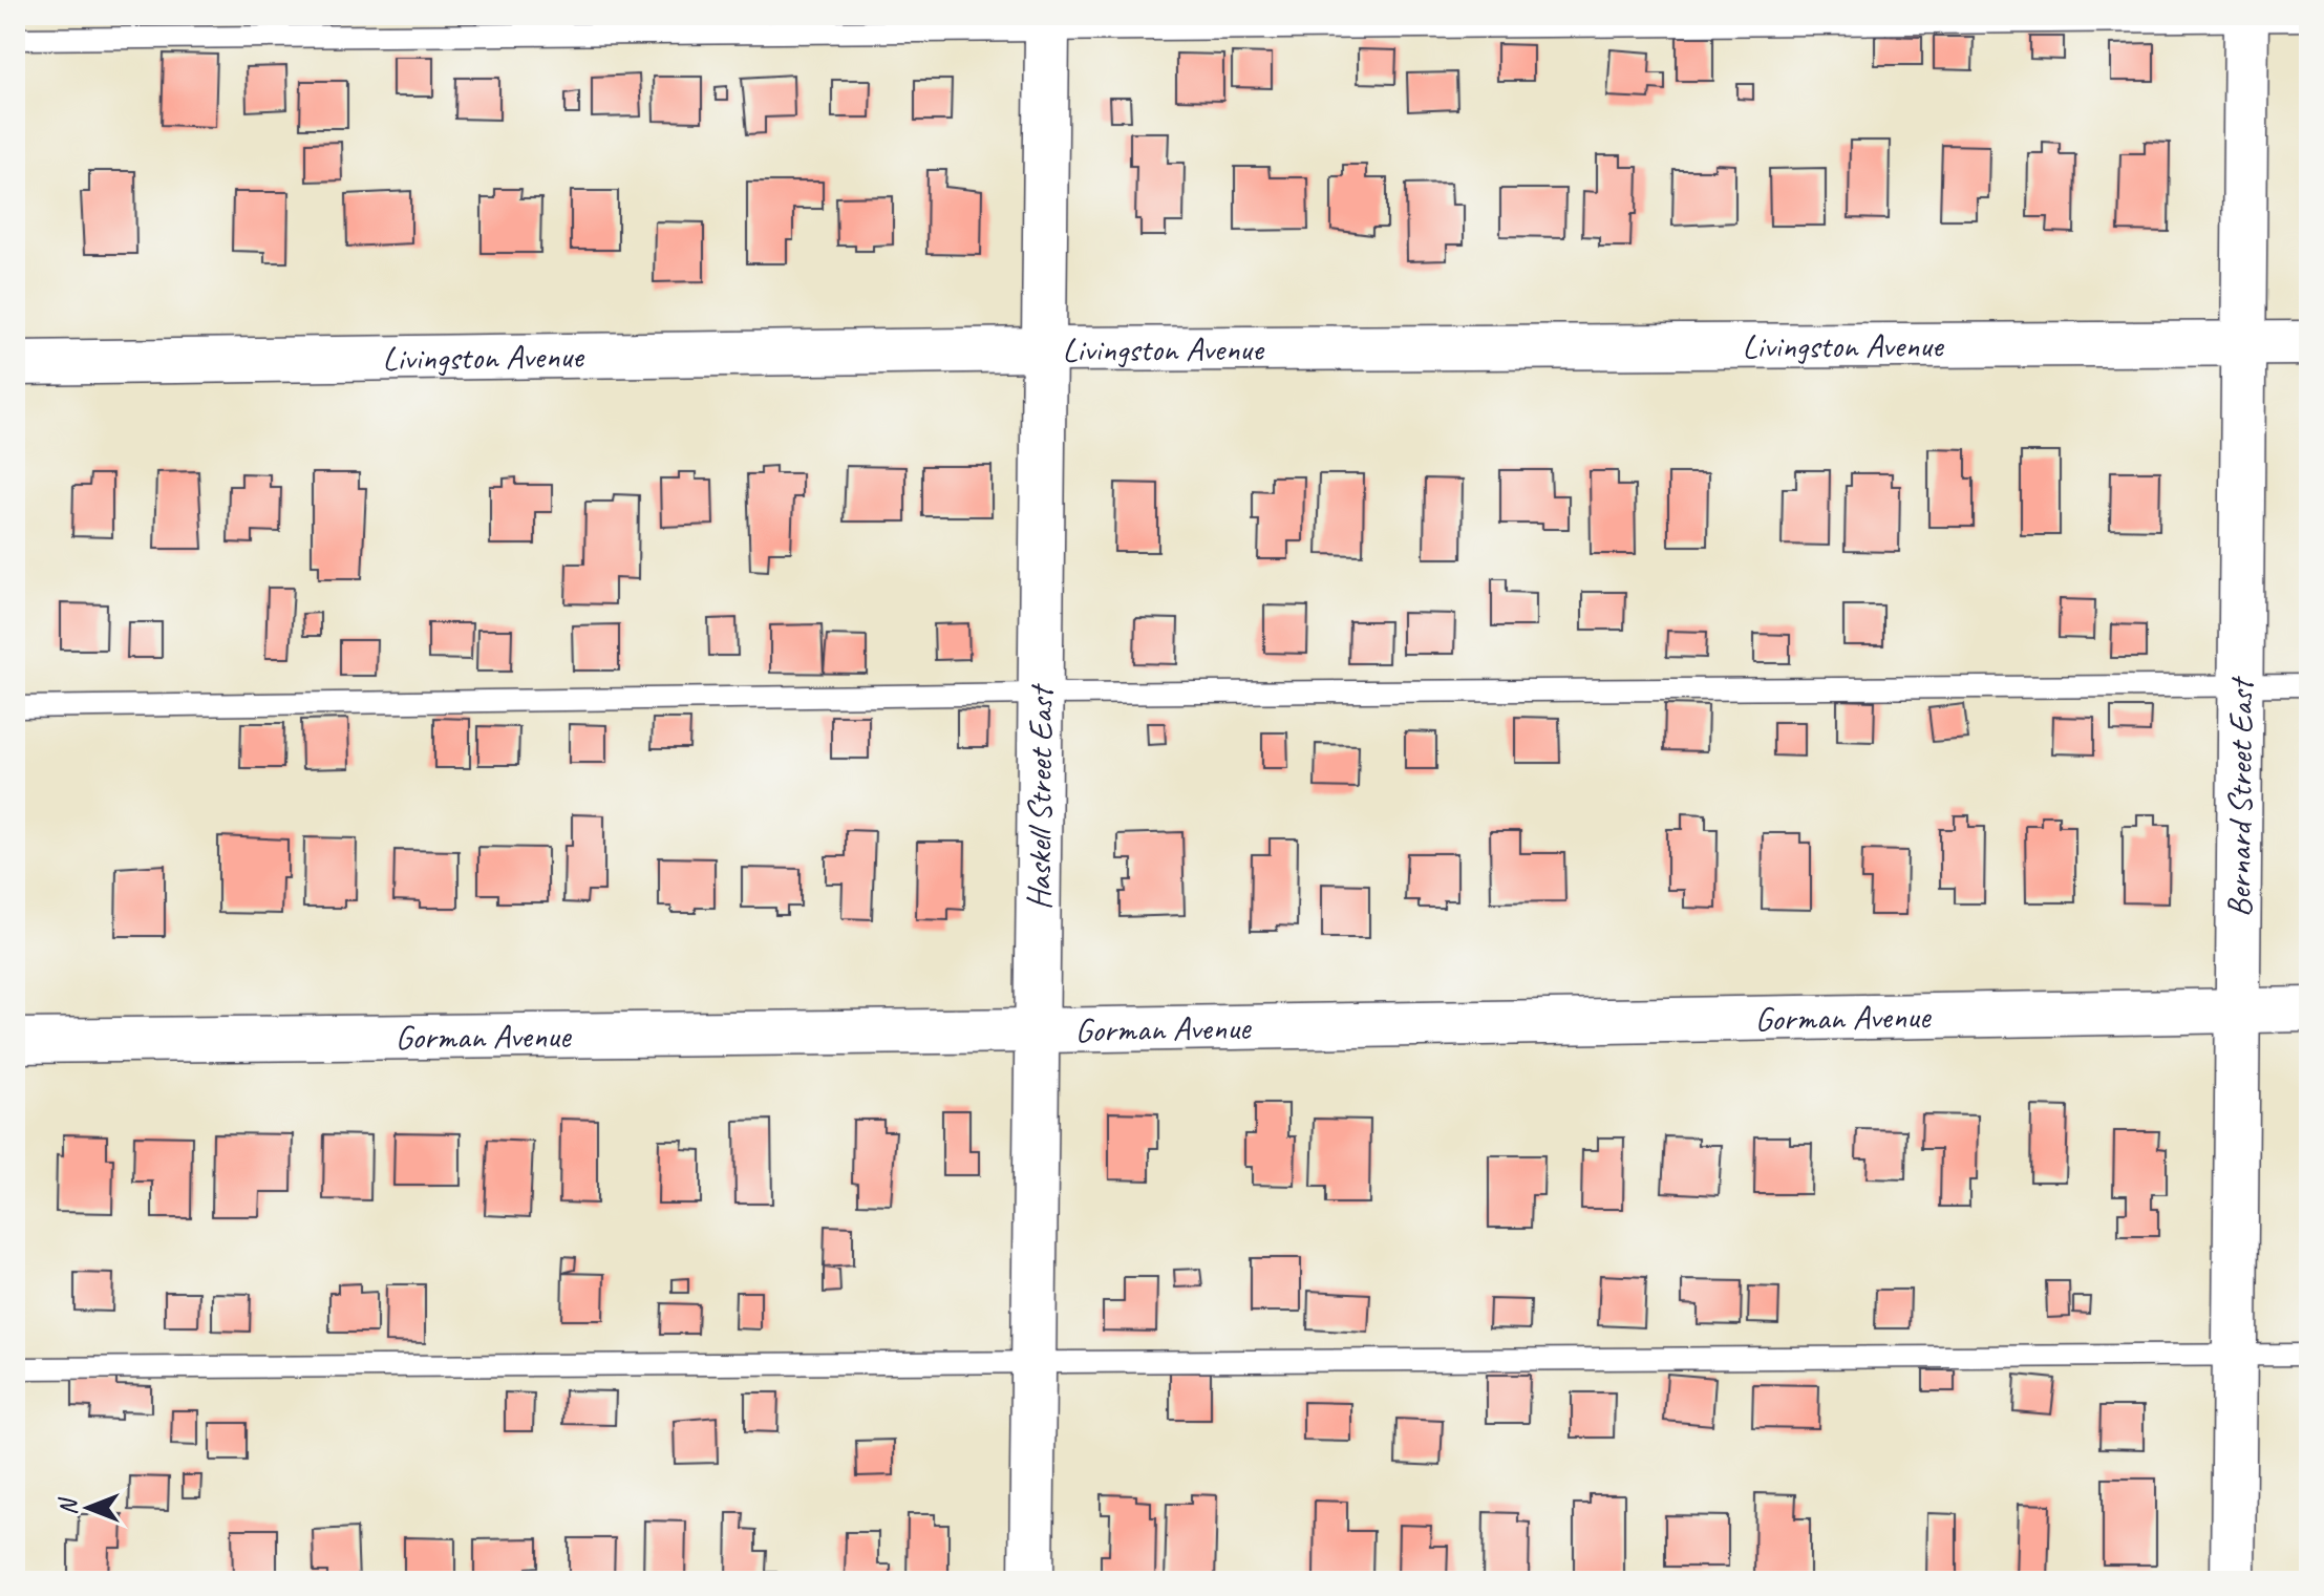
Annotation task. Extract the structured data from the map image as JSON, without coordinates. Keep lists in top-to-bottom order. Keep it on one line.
{"streets":{"street":["Livingston Avenue","Haskell Street East","Bernard Street East","Gorman Avenue"]},"crossings":[["Livingston Avenue","Haskell Street East"],["Livingston Avenue","Bernard Street East"],["Haskell Street East","Gorman Avenue"],["Bernard Street East","Gorman Avenue"]],"north":"left"}
